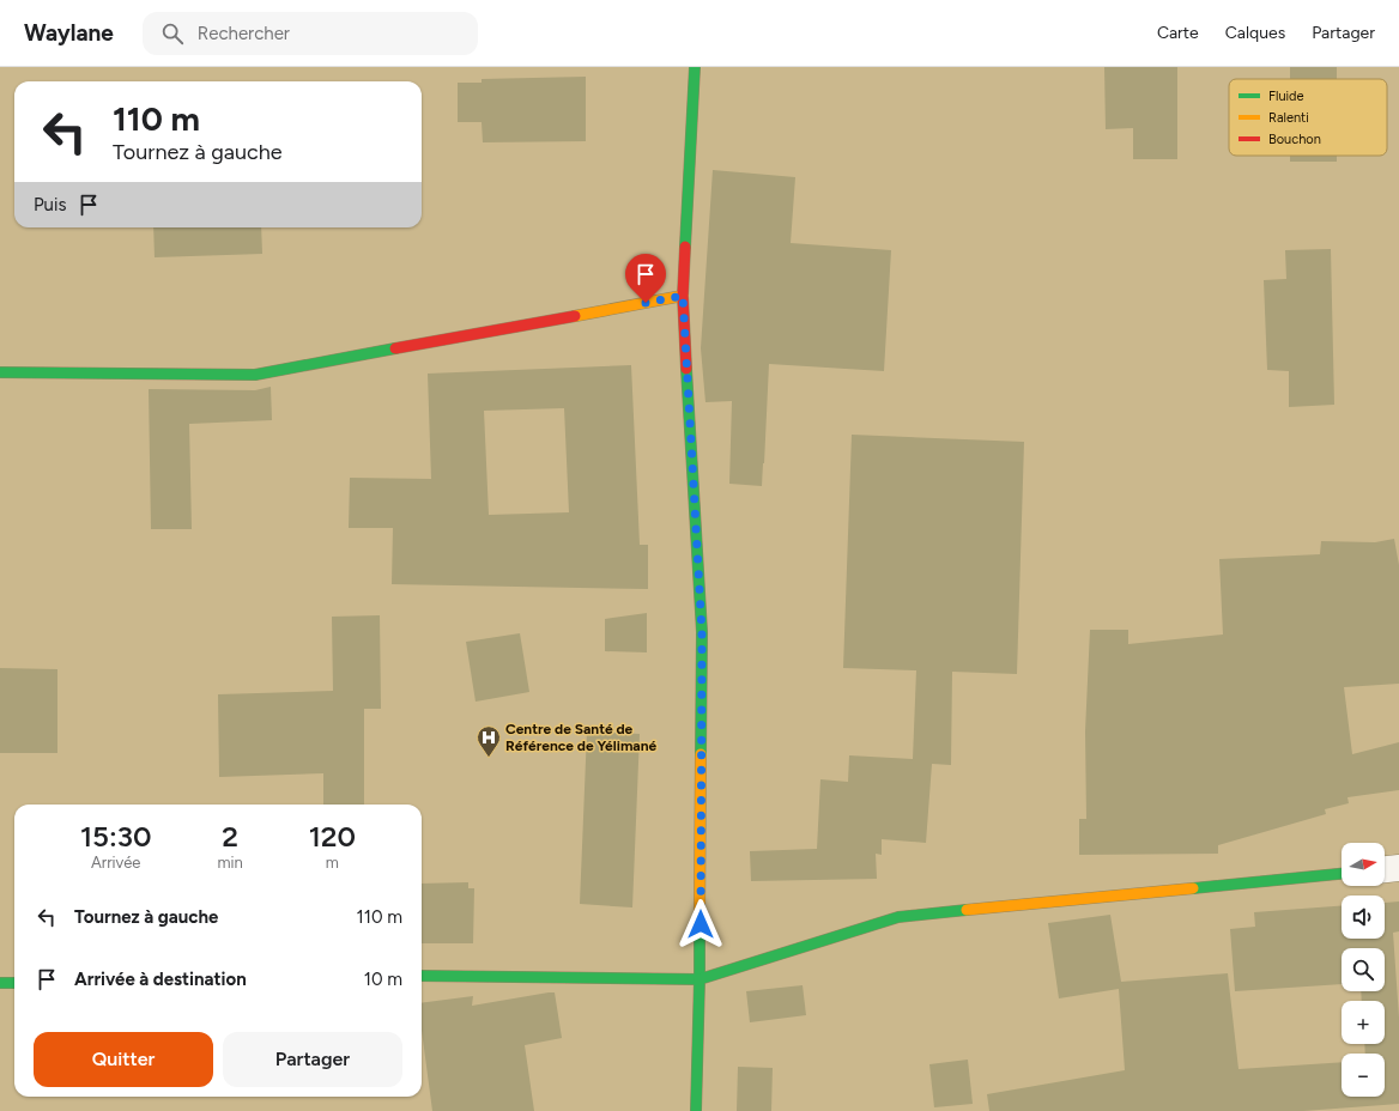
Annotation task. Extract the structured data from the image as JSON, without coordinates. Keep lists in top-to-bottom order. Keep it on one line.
{"places":{"hospital":["Centre de Santé de Référence de Yélimané"]},"legend":["Fluide","Ralenti","Bouchon"],"north":"right","page":{"header":"Waylane","search":"Rechercher","nav":["Carte","Calques","Partager"],"turn":["110 m","Tournez à gauche"],"then":"Puis","eta":["15:30","Arrivée","2","min","120","m"],"map_buttons":["+","−"],"list":[{"name":"Tournez à gauche","value":"110 m"},{"name":"Arrivée à destination","value":"10 m"}],"buttons":["Quitter","Partager"]}}
